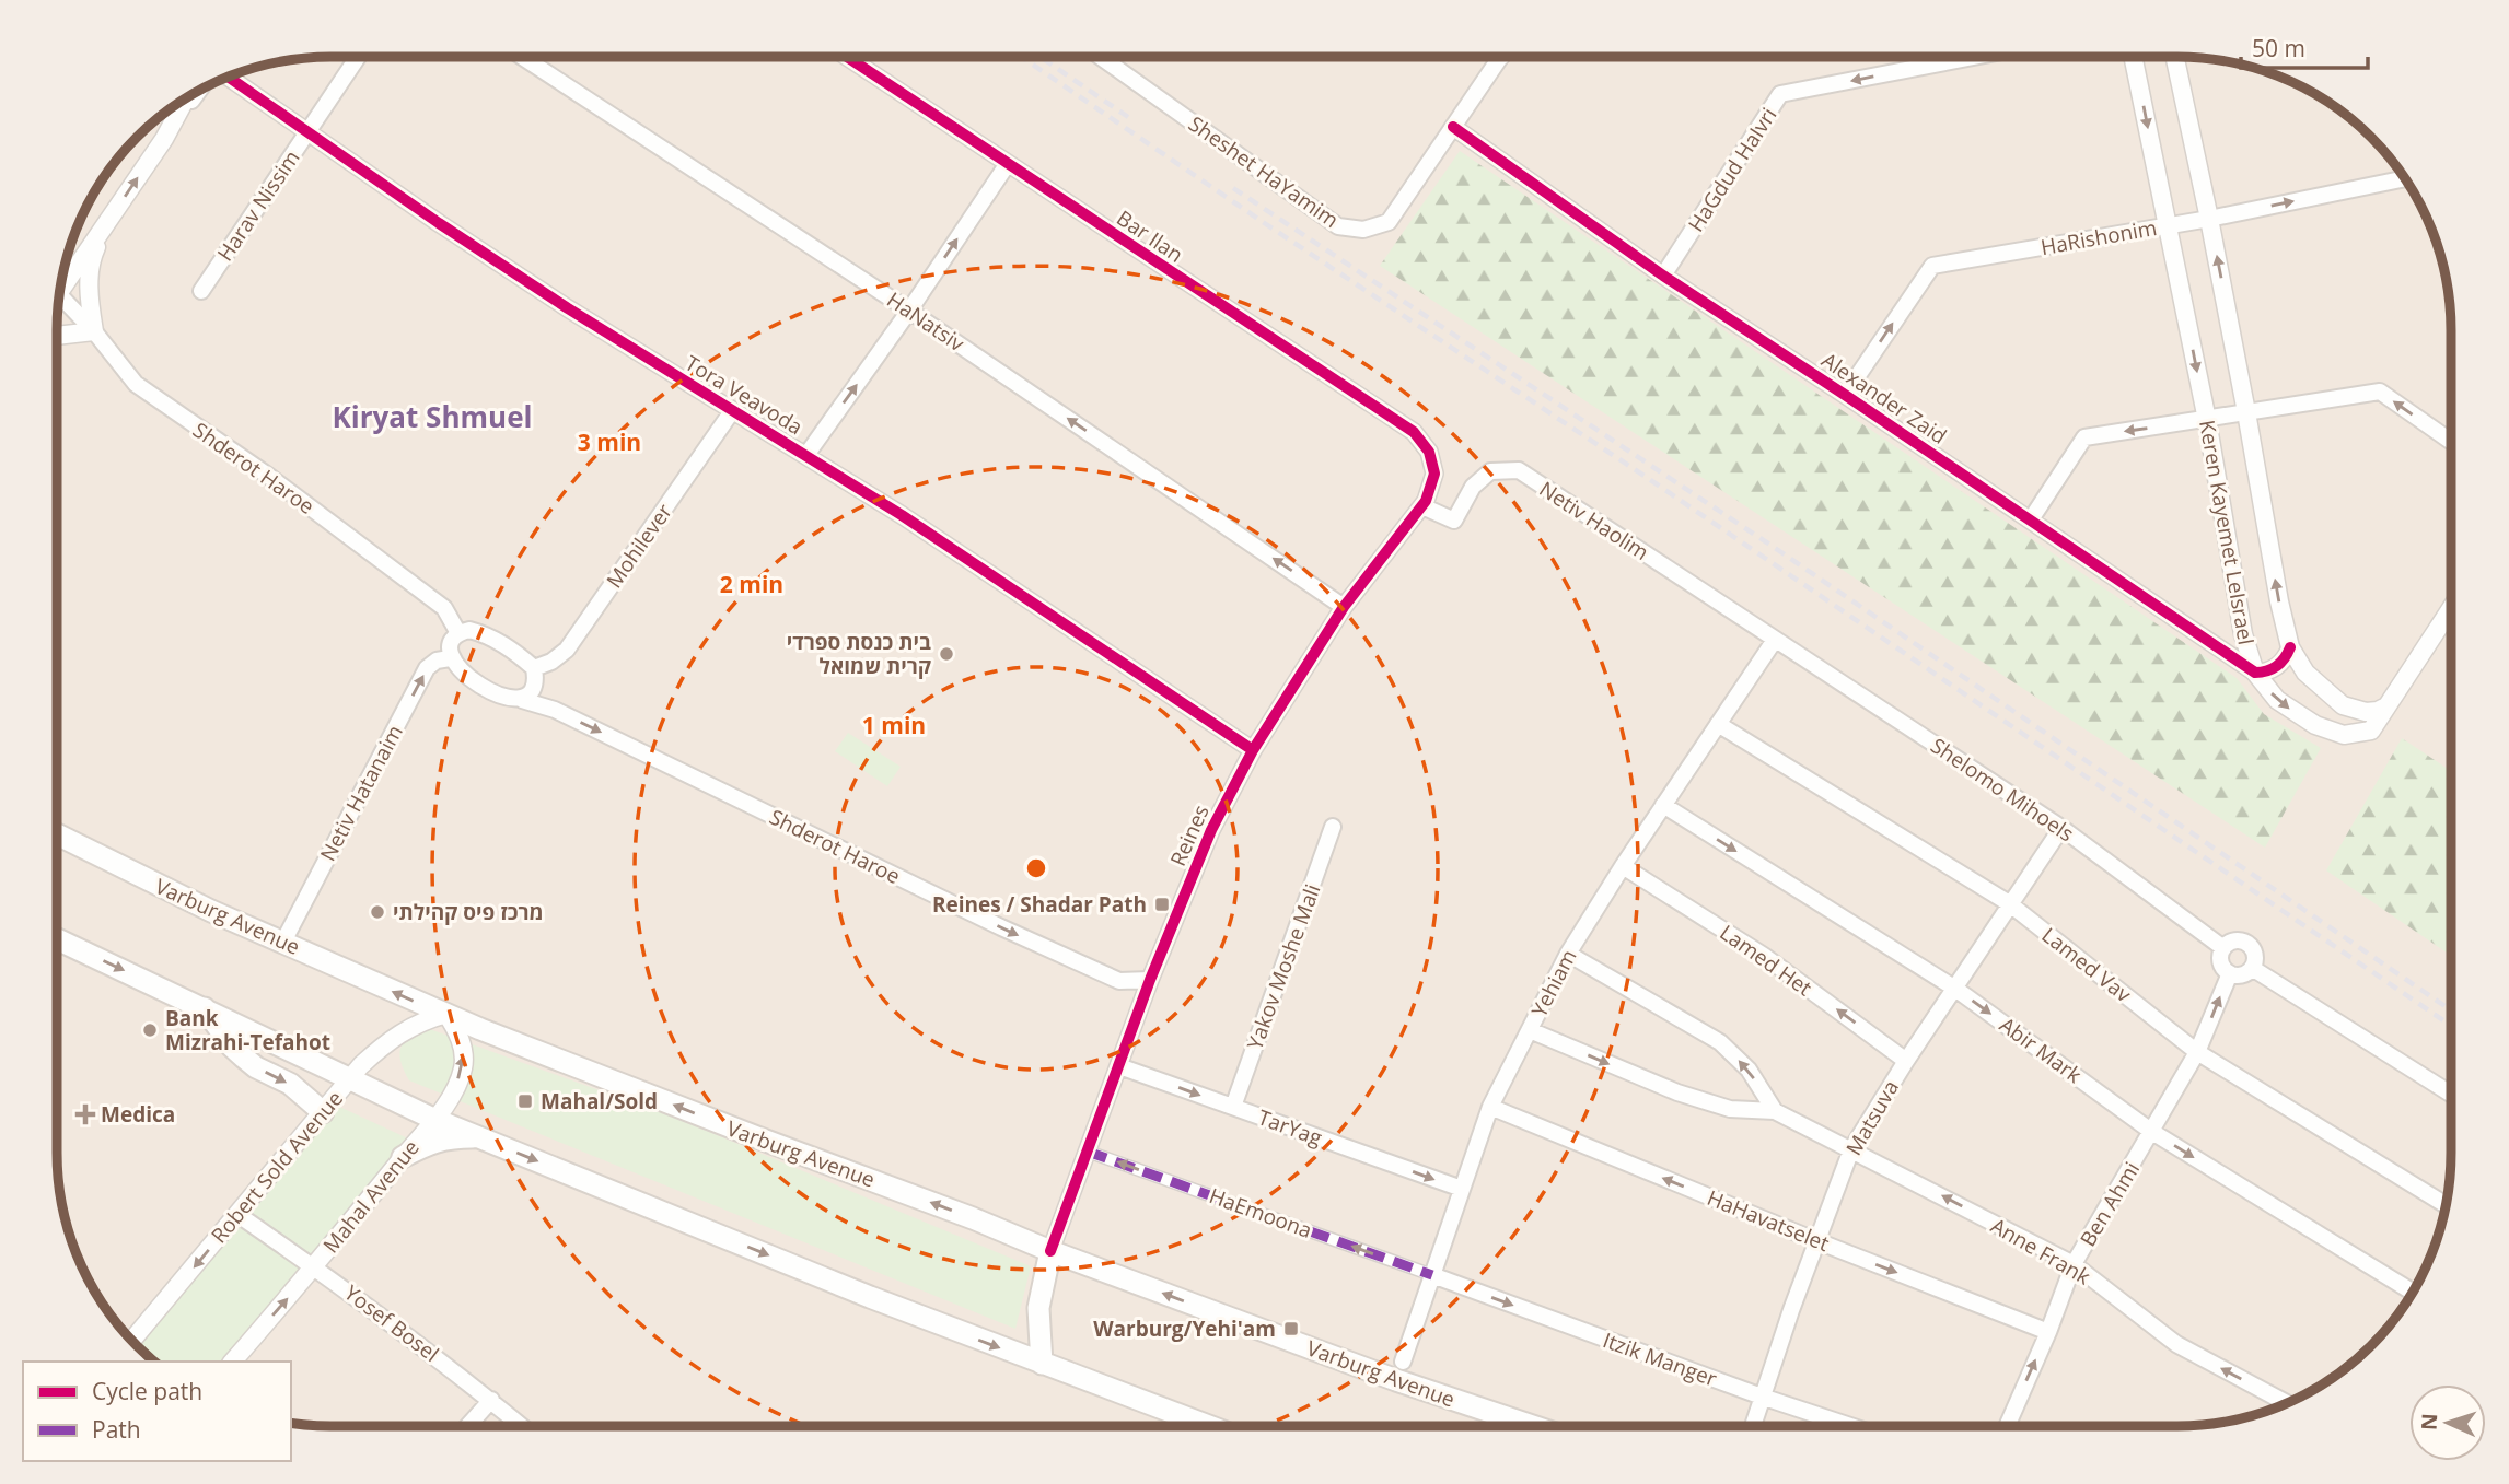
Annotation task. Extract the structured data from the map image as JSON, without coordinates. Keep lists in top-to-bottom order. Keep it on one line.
{"streets":{"main road":["Reines","Varburg Avenue"],"street":["HaGdud HaIvri","Sheshet HaYamim","Harav Nissim","Bar Ilan","HaRishonim","HaNatsiv","Tora Veavoda","Alexander Zaid","Shderot Haroe","Netiv Haolim","Keren Kayemet LeIsrael","Mohilever","Shelomo Mihoels","Netiv Hatanaim","Lamed Het","Lamed Vav","Yakov Moshe Mali","Yehiam","Abir Mark","Matsuva","TarYag","Robert Sold Avenue","Mahal Avenue","Ben Ahmi","HaEmoona","HaHavatselet","Anne Frank","Yosef Bosel","Itzik Manger"]},"crossings":[["HaGdud HaIvri","Alexander Zaid"],["Sheshet HaYamim","Alexander Zaid"],["Harav Nissim","Tora Veavoda"],["Bar Ilan","Reines"],["HaRishonim","Alexander Zaid"],["HaRishonim","Keren Kayemet LeIsrael"],["HaNatsiv","Reines"],["Tora Veavoda","Mohilever"],["Tora Veavoda","Reines"],["Alexander Zaid","Keren Kayemet LeIsrael"],["Shderot Haroe","Netiv Hatanaim"],["Shderot Haroe","Reines"],["Netiv Haolim","Shelomo Mihoels"],["Netiv Haolim","Reines"],["Netiv Haolim","Yehiam"],["Shelomo Mihoels","Yehiam"],["Shelomo Mihoels","Matsuva"],["Shelomo Mihoels","Ben Ahmi"],["Netiv Hatanaim","Varburg Avenue"],["Reines","Varburg Avenue"],["Reines","TarYag"],["Reines","HaEmoona"],["Varburg Avenue","Robert Sold Avenue"],["Varburg Avenue","Mahal Avenue"],["Lamed Het","Yehiam"],["Lamed Het","Matsuva"],["Lamed Vav","Yehiam"],["Lamed Vav","Matsuva"],["Lamed Vav","Ben Ahmi"],["Yakov Moshe Mali","TarYag"],["Yehiam","Abir Mark"],["Yehiam","TarYag"],["Yehiam","HaEmoona"],["Yehiam","HaHavatselet"],["Yehiam","Anne Frank"],["Yehiam","Itzik Manger"],["Abir Mark","Matsuva"],["Abir Mark","Ben Ahmi"],["Matsuva","HaHavatselet"],["Matsuva","Anne Frank"],["Matsuva","Itzik Manger"],["Robert Sold Avenue","Mahal Avenue"],["Robert Sold Avenue","Yosef Bosel"],["Mahal Avenue","Yosef Bosel"],["Ben Ahmi","HaHavatselet"],["Ben Ahmi","Anne Frank"],["HaEmoona","Itzik Manger"]],"one_way":["HaGdud HaIvri","HaRishonim","HaNatsiv","Shderot Haroe","Netiv Hatanaim","Abir Mark","TarYag","Robert Sold Avenue","Mahal Avenue","Ben Ahmi","HaEmoona","Itzik Manger"],"districts":["Kiryat Shmuel"],"places":{"other":["בית כנסת ספרדי קרית שמואל","מרכז פיס קהילתי","Bank Mizrahi-Tefahot"],"transit":["Reines / Shadar Path","Mahal/Sold","Warburg/Yehi'am"],"health":["Medica"]},"legend":["Cycle path","Path"],"scale_bar":"50 m","north":"left","rings":["3 min","2 min","1 min"]}
